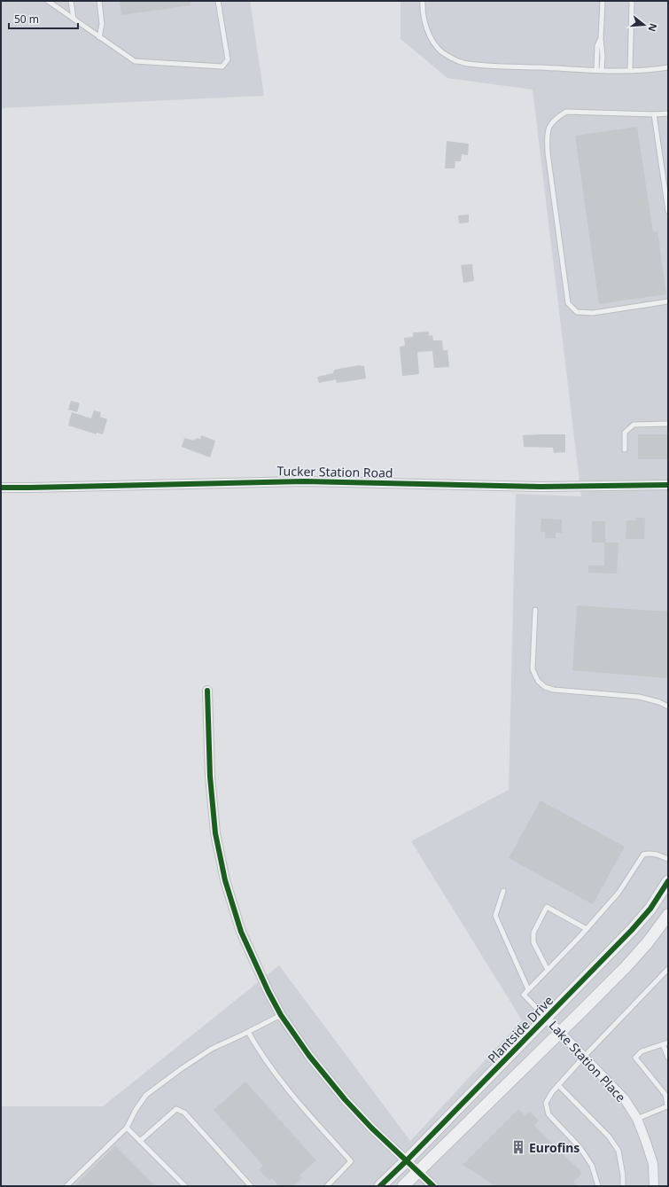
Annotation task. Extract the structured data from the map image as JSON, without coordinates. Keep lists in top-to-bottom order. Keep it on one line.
{"streets":{"street":["Tucker Station Road","Plantside Drive","Lake Station Place"]},"crossings":[["Plantside Drive","Lake Station Place"]],"places":{"building":["Eurofins"]},"scale_bar":"50 m","north":"right"}
